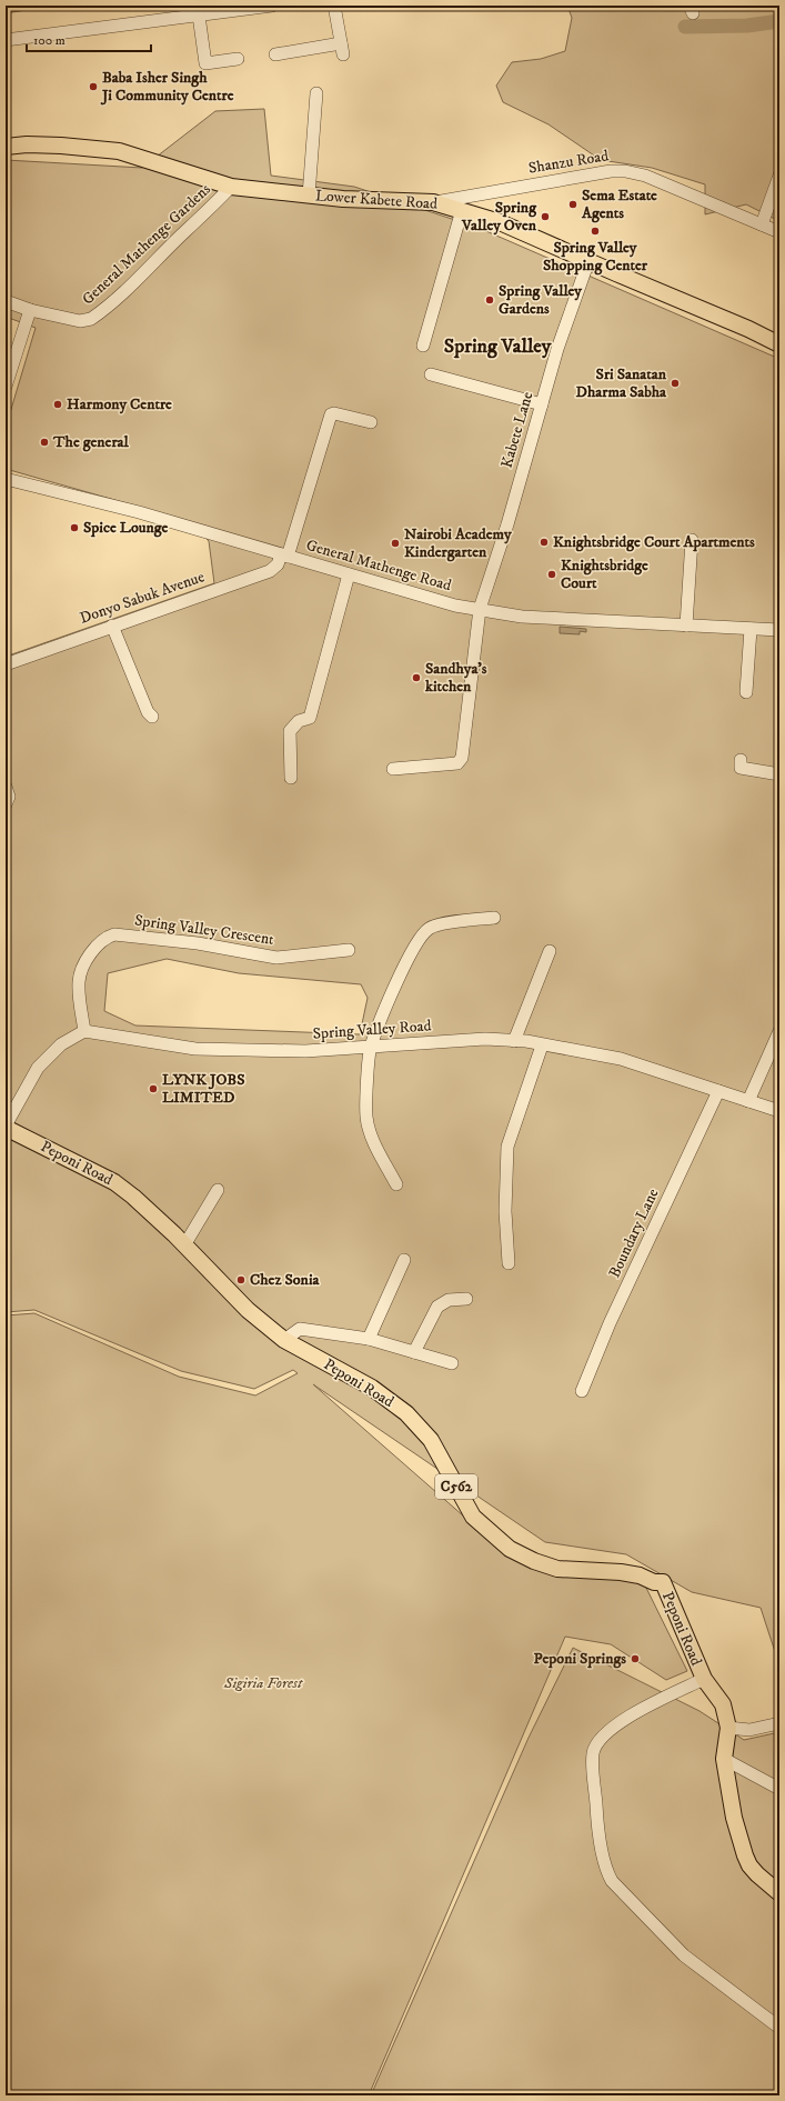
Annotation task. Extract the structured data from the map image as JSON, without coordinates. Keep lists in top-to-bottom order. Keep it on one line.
{"streets":{"main road":["Lower Kabete Road","Peponi Road","C562"],"street":["Shanzu Road","General Mathenge Gardens","Kabete Lane","General Mathenge Road","Donyo Sabuk Avenue","Spring Valley Crescent","Spring Valley Road","Boundary Lane"]},"crossings":[["Shanzu Road","Lower Kabete Road"],["Lower Kabete Road","General Mathenge Gardens"],["Lower Kabete Road","Kabete Lane"],["Kabete Lane","General Mathenge Road"],["General Mathenge Road","Donyo Sabuk Avenue"],["Spring Valley Crescent","Spring Valley Road"],["Spring Valley Road","Boundary Lane"]],"districts":["Spring Valley"],"parks":["Sigiria Forest"],"places":["Baba Isher Singh Ji Community Centre","Sema Estate Agents","Spring Valley Oven","Spring Valley Shopping Center","Spring Valley Gardens","Sri Sanatan Dharma Sabha","Harmony Centre","The general","Spice Lounge","Knightsbridge Court Apartments","Nairobi Academy Kindergarten","Knightsbridge Court","Sandhya’s kitchen","LYNK JOBS LIMITED","Chez Sonia","Peponi Springs"],"scale_bar":"100 m"}
